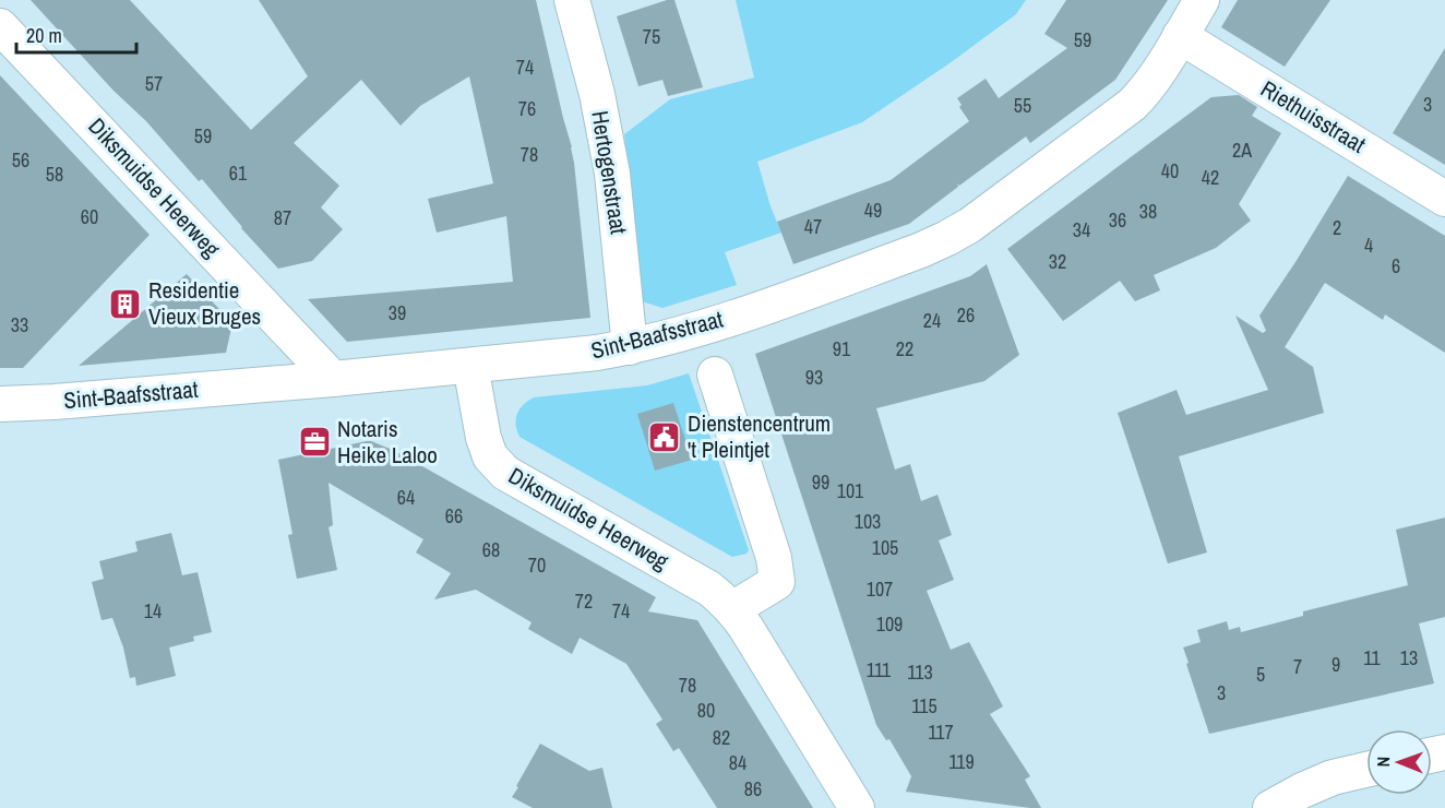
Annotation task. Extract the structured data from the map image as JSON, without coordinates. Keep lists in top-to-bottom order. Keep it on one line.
{"streets":{"street":["Riethuisstraat","Hertogenstraat","Diksmuidse Heerweg","Sint-Baafsstraat"]},"crossings":[["Riethuisstraat","Sint-Baafsstraat"],["Hertogenstraat","Sint-Baafsstraat"],["Diksmuidse Heerweg","Sint-Baafsstraat"]],"places":{"building":["Residentie Vieux Bruges"],"public building":["Dienstencentrum 't Pleintjet"],"office":["Notaris Heike Laloo"]},"house_numbers":["75","59","74","57","3","55","76","59","2A","78","56","40","61","58","42","49","38","60","87","36","47","2","34","4","32","6","39","26","24","33","91","22","93","99","101","64","66","103","105","68","70","107","72","14","74","109","11","13","9","7","111","113","5","78","3","115","80","117","82","119","84","86"],"scale_bar":"20 m","north":"left"}
